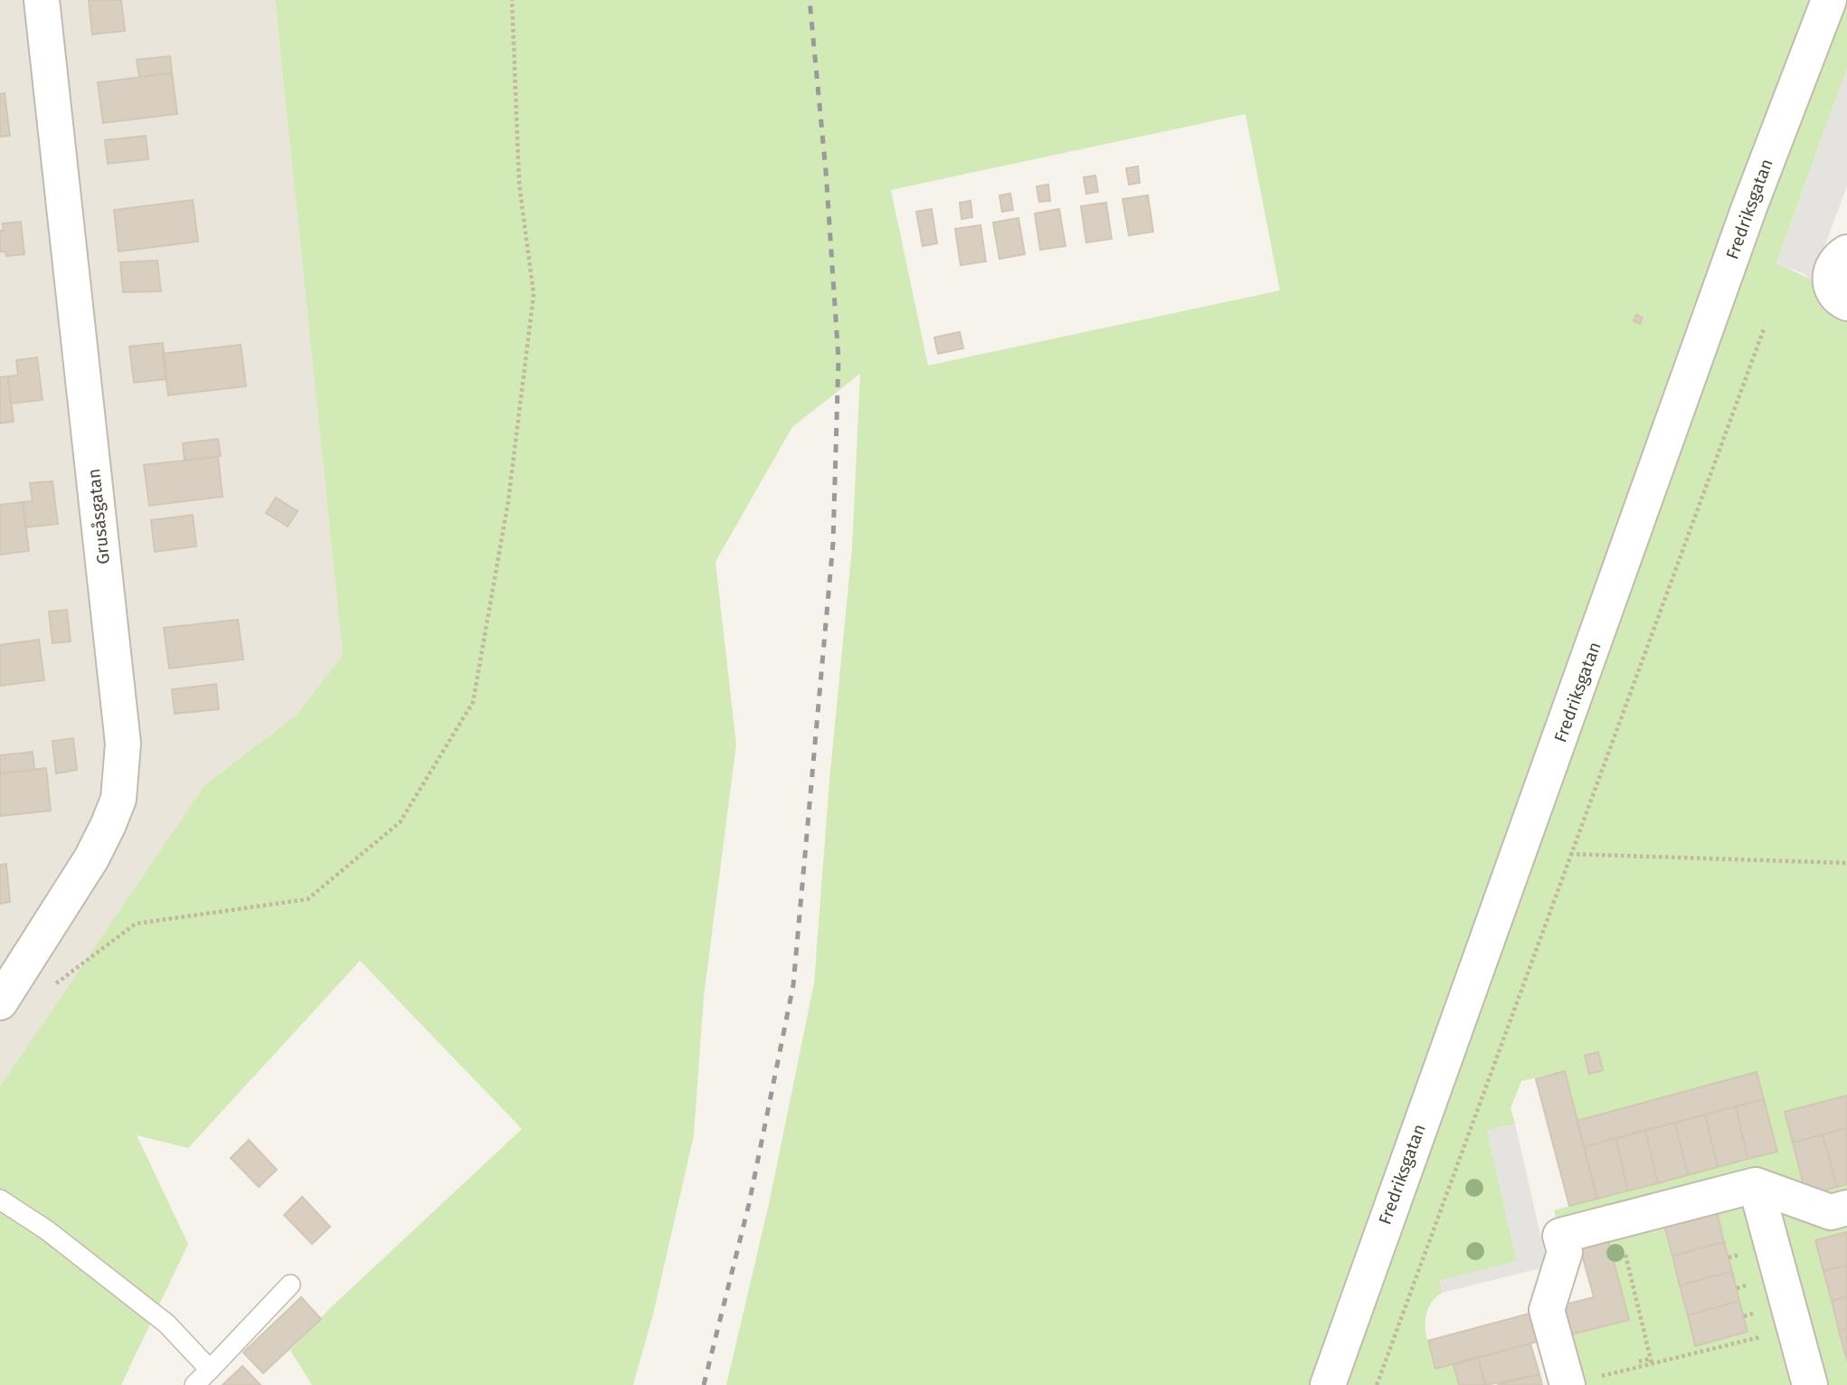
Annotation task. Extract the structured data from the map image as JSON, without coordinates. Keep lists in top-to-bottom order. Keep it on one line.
{"streets":{"street":["Fredriksgatan","Grusåsgatan"]}}
